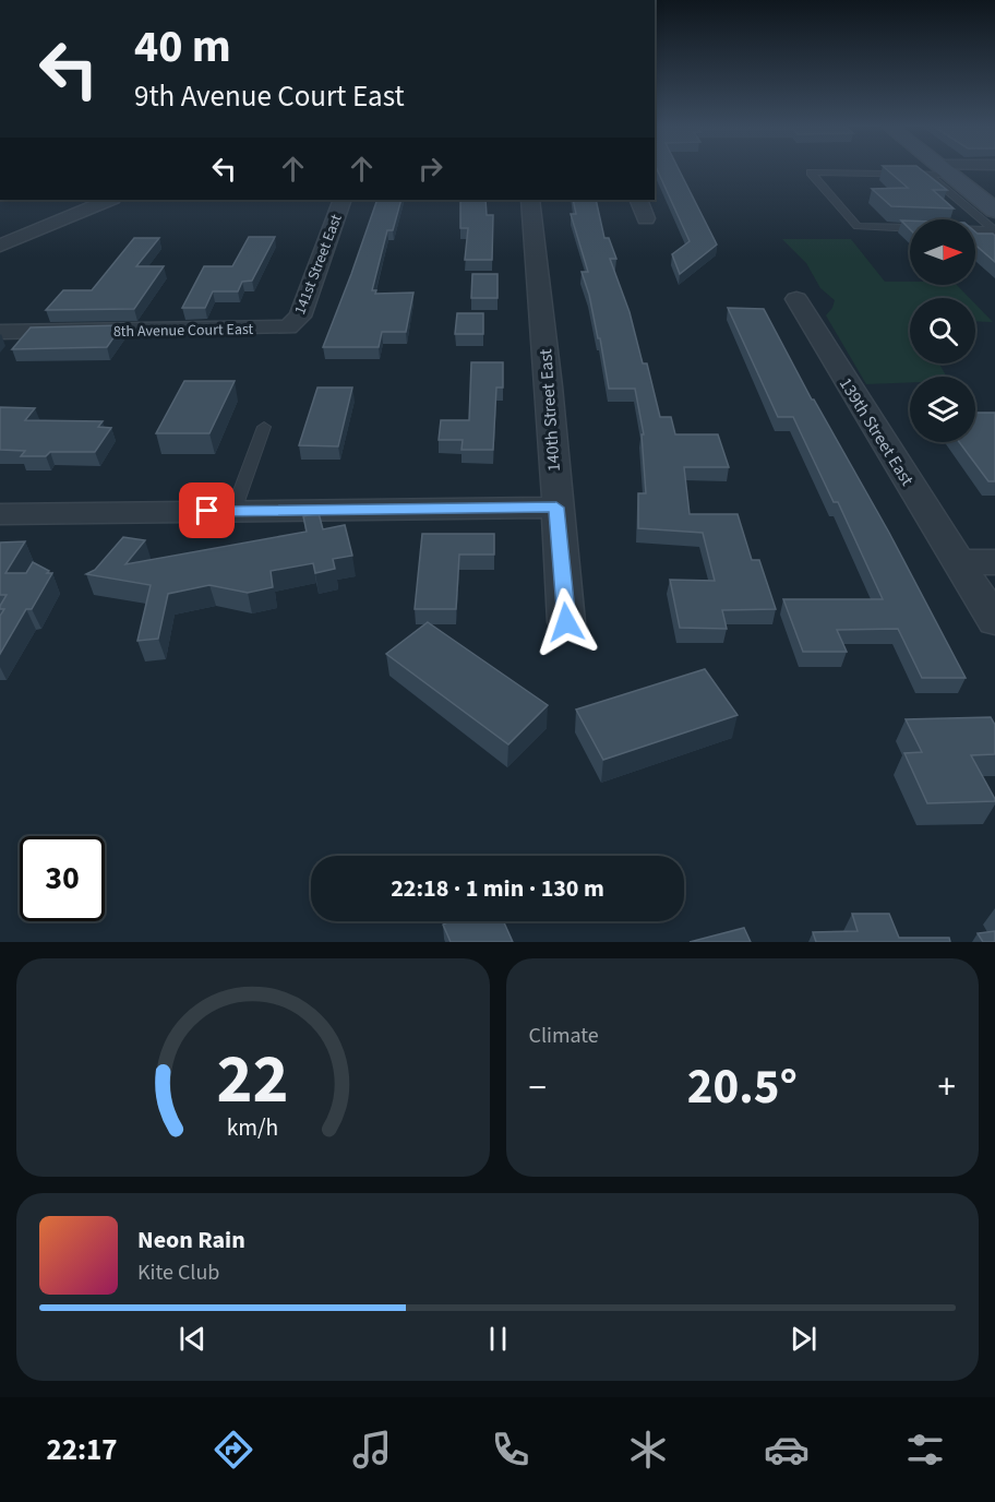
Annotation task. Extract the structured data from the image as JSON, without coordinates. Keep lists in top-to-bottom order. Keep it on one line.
{"streets":{"street":["141st Street East","8th Avenue Court East","140th Street East","139th Street East"]},"crossings":[["141st Street East","8th Avenue Court East"]],"north":"right","page":{"turn":["40 m","9th Avenue Court East"],"limit":"30","trip":"22:18 · 1 min · 130 m","tile":"Climate","heat":["−","20.5°","+"],"song":["Neon Rain","Kite Club"],"tabs":"22:17","gauge":["22","km/h"]}}
